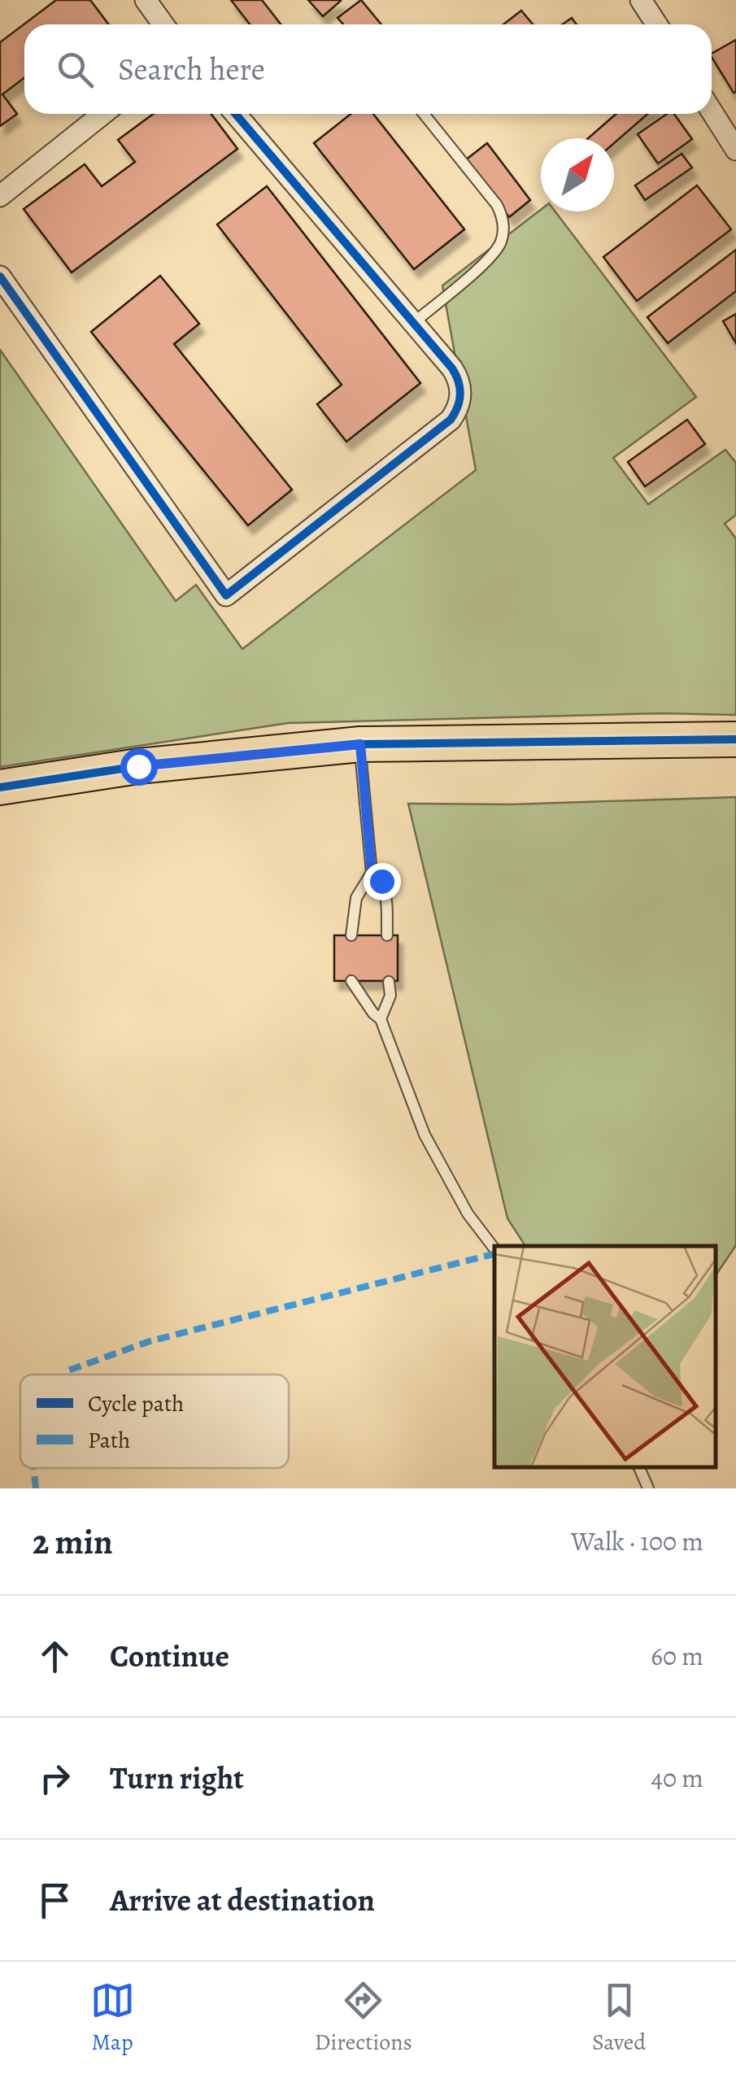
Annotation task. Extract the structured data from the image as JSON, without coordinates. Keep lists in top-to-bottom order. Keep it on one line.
{"legend":["Cycle path","Path"],"north":"top right","page":{"search":"Search here","heading":["2 min","Walk · 100 m"],"list":[["Continue","60 m"],["Turn right","40 m"],"Arrive at destination"],"nav":["Map","Directions","Saved"]}}
